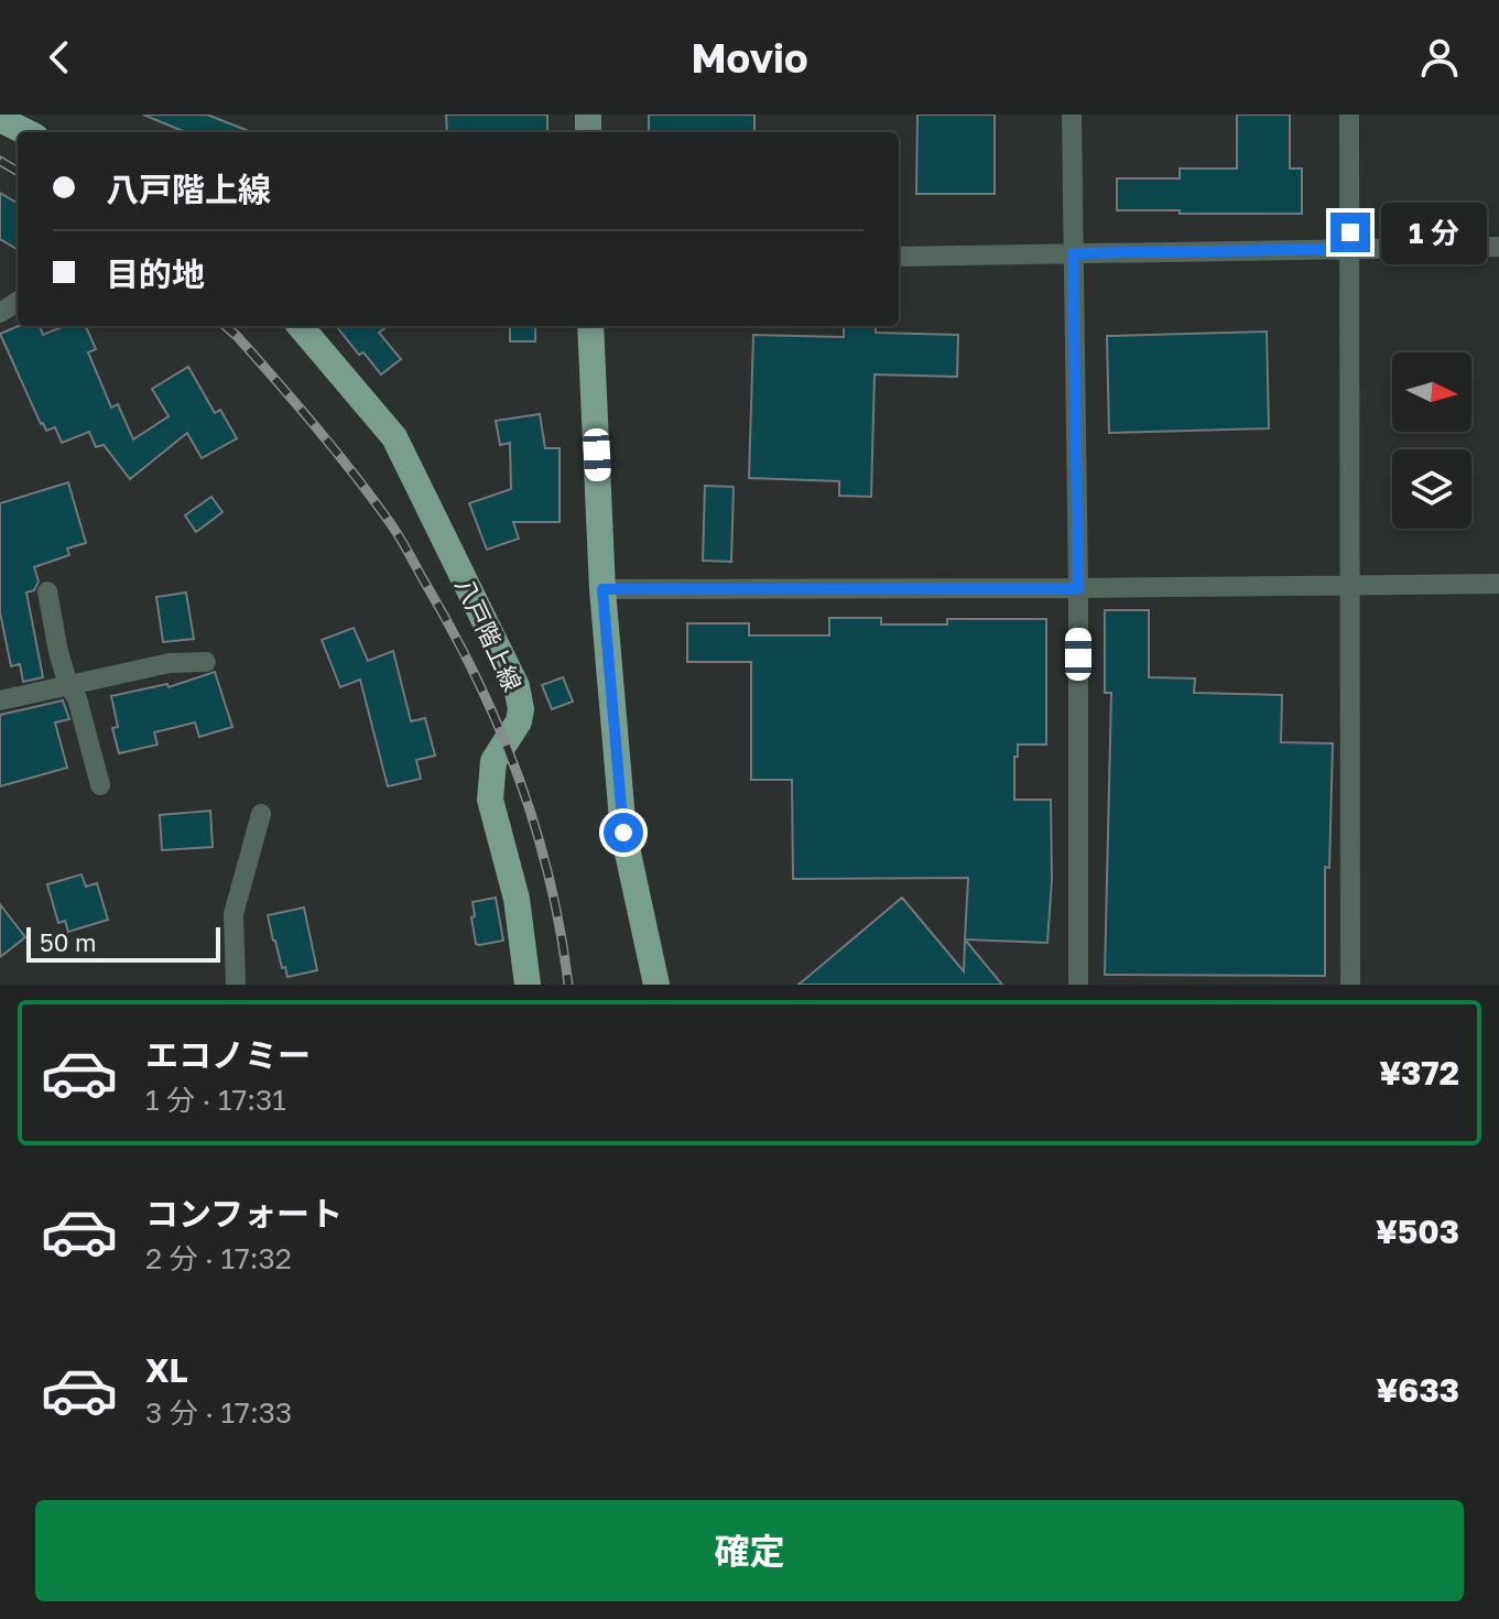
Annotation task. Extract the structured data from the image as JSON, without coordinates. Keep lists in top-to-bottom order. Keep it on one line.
{"streets":{"main road":["八戸階上線"]},"scale_bar":"50 m","north":"right","page":{"header":"Movio","banner":["八戸階上線","目的地"],"bubble":"1 分","scale":"50 m","list":[{"name":"エコノミー","note":"1 分 · 17:31","value":"¥372"},{"name":"コンフォート","note":"2 分 · 17:32","value":"¥503"},{"name":"XL","note":"3 分 · 17:33","value":"¥633"}],"buttons":"確定"}}
